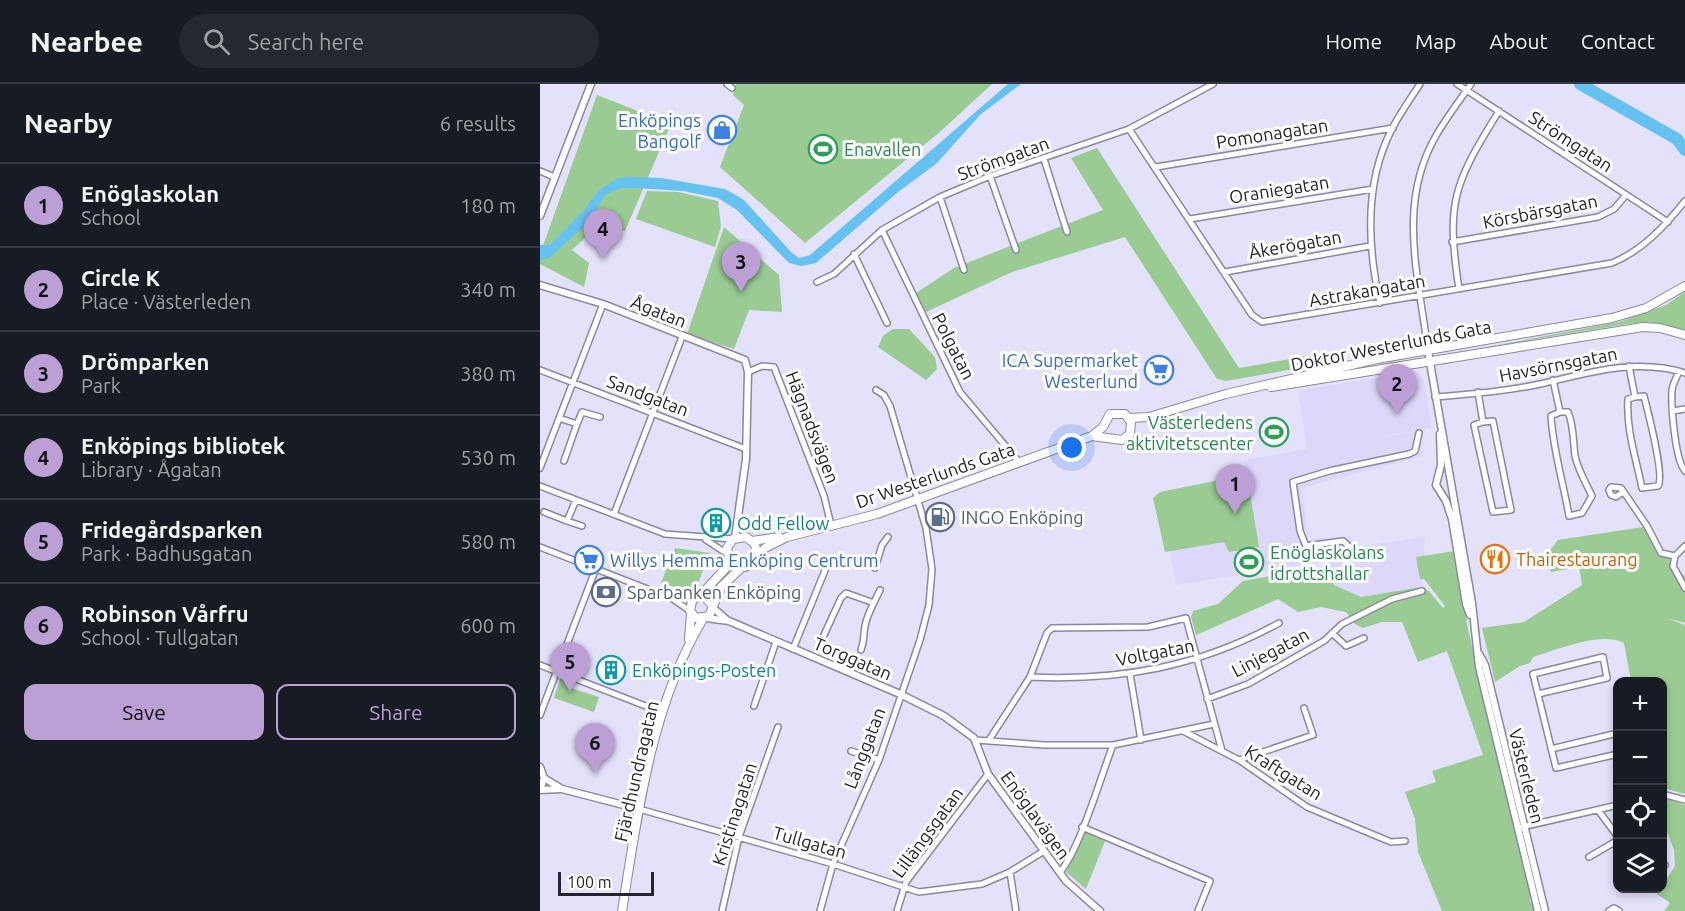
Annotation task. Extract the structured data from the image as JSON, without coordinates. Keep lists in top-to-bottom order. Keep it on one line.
{"streets":{"main road":["Doktor Westerlunds Gata","Dr Westerlunds Gata","Fjärdhundragatan"],"street":["Pomonagatan","Strömgatan","Oraniegatan","Körsbärsgatan","Åkerögatan","Astrakangatan","Ågatan","Polgatan","Havsörnsgatan","Sandgatan","Hägnadsvägen","Voltgatan","Linjegatan","Torggatan","Långgatan","Kraftgatan","Västerleden","Kristinagatan","Enöglavägen","Lillängsgatan","Tullgatan"]},"crossings":[["Pomonagatan","Astrakangatan"],["Strömgatan","Körsbärsgatan"],["Strömgatan","Astrakangatan"],["Strömgatan","Polgatan"],["Strömgatan","Västerleden"],["Oraniegatan","Astrakangatan"],["Åkerögatan","Astrakangatan"],["Astrakangatan","Västerleden"],["Ågatan","Hägnadsvägen"],["Doktor Westerlunds Gata","Dr Westerlunds Gata"],["Doktor Westerlunds Gata","Västerleden"],["Polgatan","Dr Westerlunds Gata"],["Havsörnsgatan","Västerleden"],["Hägnadsvägen","Dr Westerlunds Gata"],["Dr Westerlunds Gata","Långgatan"],["Torggatan","Långgatan"],["Torggatan","Fjärdhundragatan"],["Torggatan","Enöglavägen"],["Långgatan","Tullgatan"],["Fjärdhundragatan","Tullgatan"],["Kristinagatan","Tullgatan"],["Enöglavägen","Lillängsgatan"],["Enöglavägen","Tullgatan"],["Lillängsgatan","Tullgatan"]],"places":{"shop":["Enköpings Bangolf"],"sports":["Enavallen","Västerledens aktivitetscenter","Enöglaskolans idrottshallar"],"supermarket":["ICA Supermarket Westerlund","Willys Hemma Enköping Centrum"],"fuel station":["INGO Enköping"],"building":["Odd Fellow","Enköpings-Posten"],"restaurant":["Thairestaurang"],"bank":["Sparbanken Enköping"]},"scale_bar":"100 m","page":{"header":"Nearbee","search":"Search here","nav":["Home","Map","About","Contact"],"heading":["Nearby","6 results"],"list":[{"mark":"1","name":"Enöglaskolan","note":"School","value":"180 m"},{"mark":"2","name":"Circle K","note":"Place · Västerleden","value":"340 m"},{"mark":"3","name":"Drömparken","note":"Park","value":"380 m"},{"mark":"4","name":"Enköpings bibliotek","note":"Library · Ågatan","value":"530 m"},{"mark":"5","name":"Fridegårdsparken","note":"Park · Badhusgatan","value":"580 m"},{"mark":"6","name":"Robinson Vårfru","note":"School · Tullgatan","value":"600 m"}],"pins":["4","3","2","1","5","6"],"buttons":["Save","Share"],"map_buttons":["+","−"],"scale":"100 m"}}
